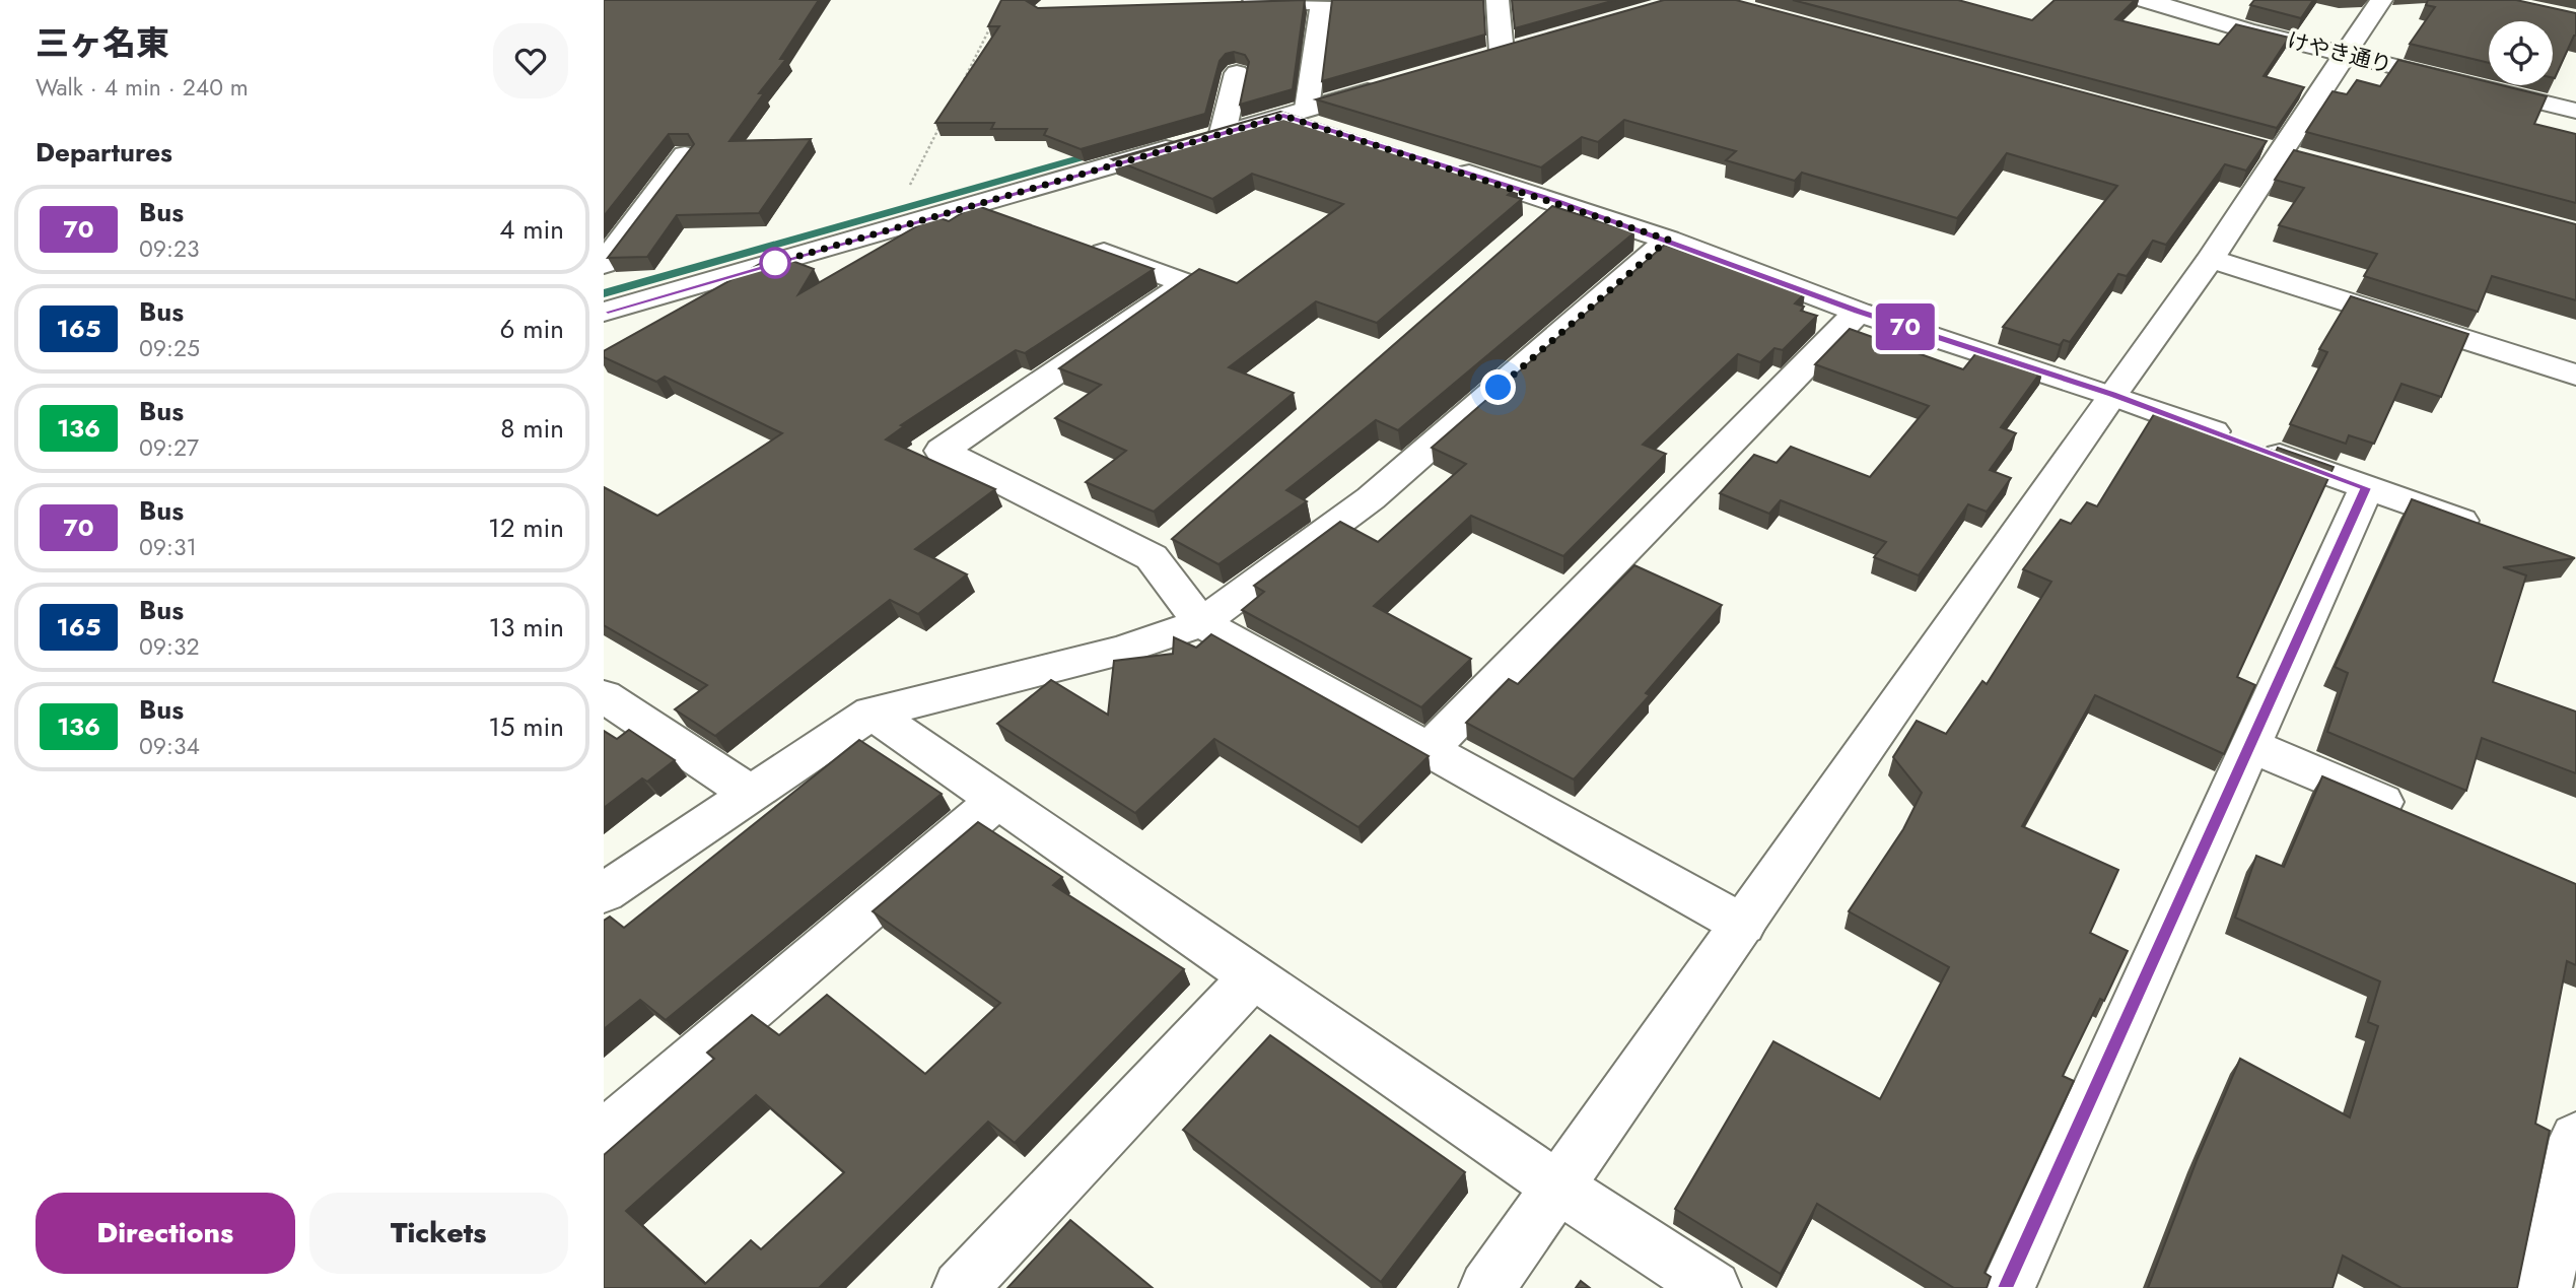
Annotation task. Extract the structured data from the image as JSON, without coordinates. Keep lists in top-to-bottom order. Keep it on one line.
{"streets":{"street":["けやき通り"]},"lines":["bus line 70"],"page":{"heading":[["三ヶ名東","Walk · 4 min · 240 m"],"Departures"],"on_map":"70","list":[{"mark":"70","name":"Bus","note":"09:23","value":"4 min"},{"mark":"165","name":"Bus","note":"09:25","value":"6 min"},{"mark":"136","name":"Bus","note":"09:27","value":"8 min"},{"mark":"70","name":"Bus","note":"09:31","value":"12 min"},{"mark":"165","name":"Bus","note":"09:32","value":"13 min"},{"mark":"136","name":"Bus","note":"09:34","value":"15 min"}],"buttons":["Directions","Tickets"]}}
